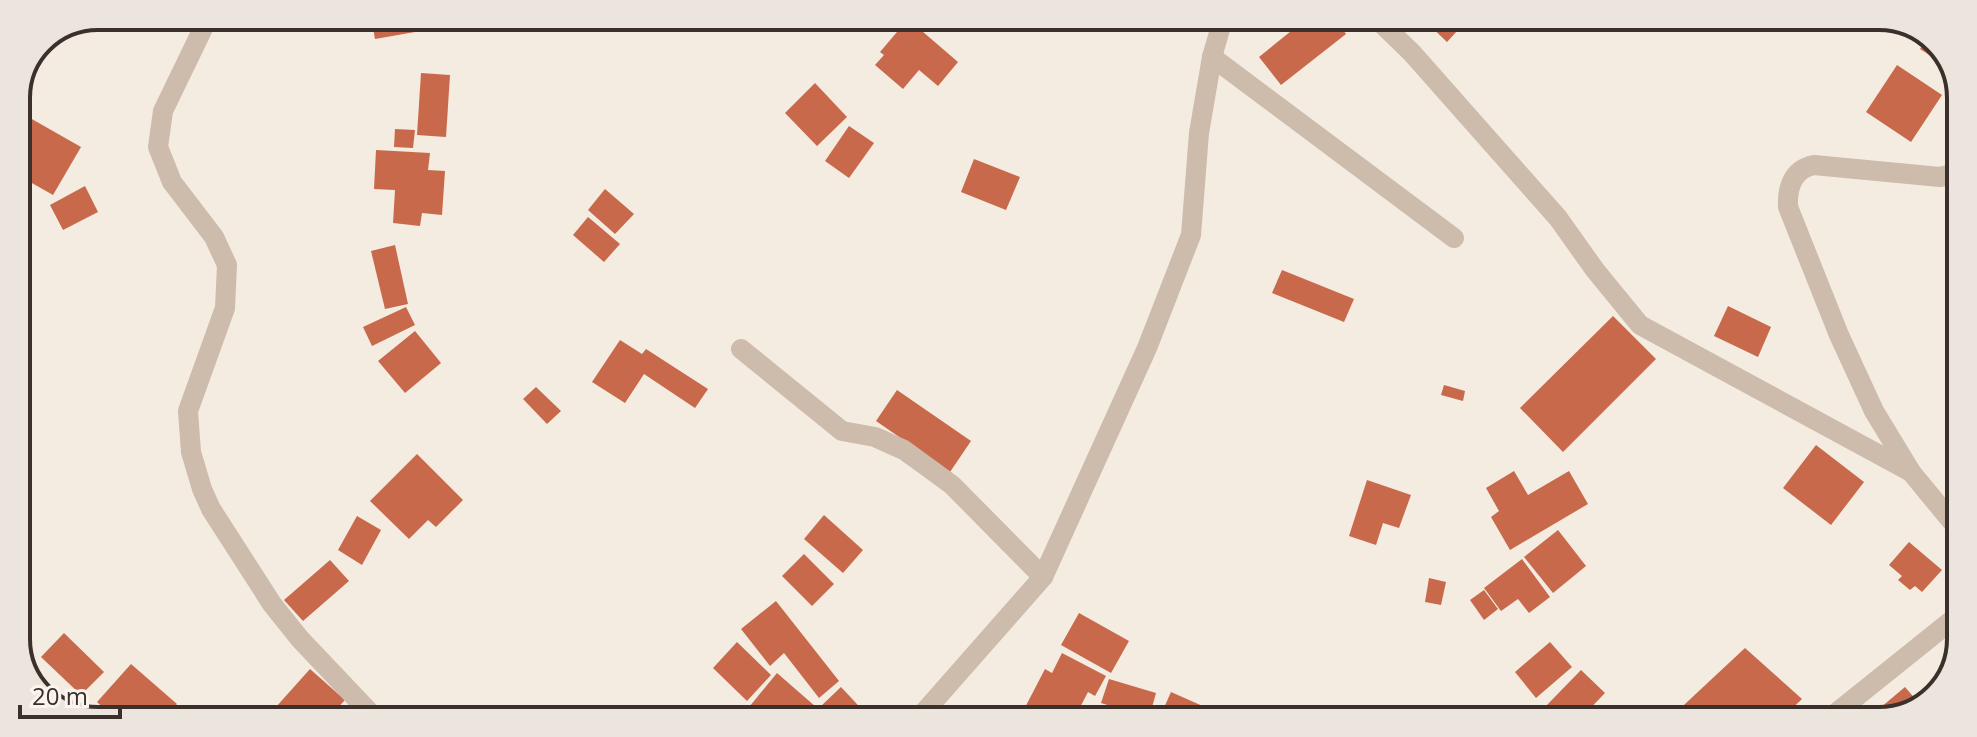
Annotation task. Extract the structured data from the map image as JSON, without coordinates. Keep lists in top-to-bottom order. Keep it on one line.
{"scale_bar":"20 m"}
